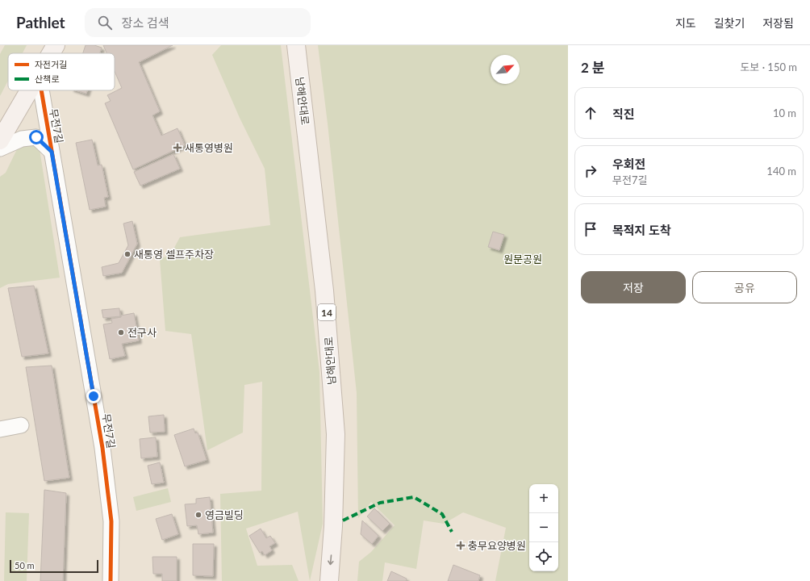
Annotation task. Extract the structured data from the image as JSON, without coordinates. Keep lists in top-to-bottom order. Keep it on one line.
{"streets":{"main road":["남해안대로","14"],"street":["무전7길"]},"parks":["원문공원"],"places":{"health":["새통영병원","충무요양병원"],"other":["새통영 셀프주차장","전구사","영금빌딩"]},"legend":["자전거길","산책로"],"scale_bar":"50 m","north":"top right","page":{"header":"Pathlet","search":"장소 검색","nav":["지도","길찾기","저장됨"],"heading":["2 분","도보 · 150 m"],"list":[["직진","10 m"],["우회전","무전7길","140 m"],"목적지 도착"],"buttons":["저장","공유"],"map_buttons":["+","−"],"scale":"50 m"}}
